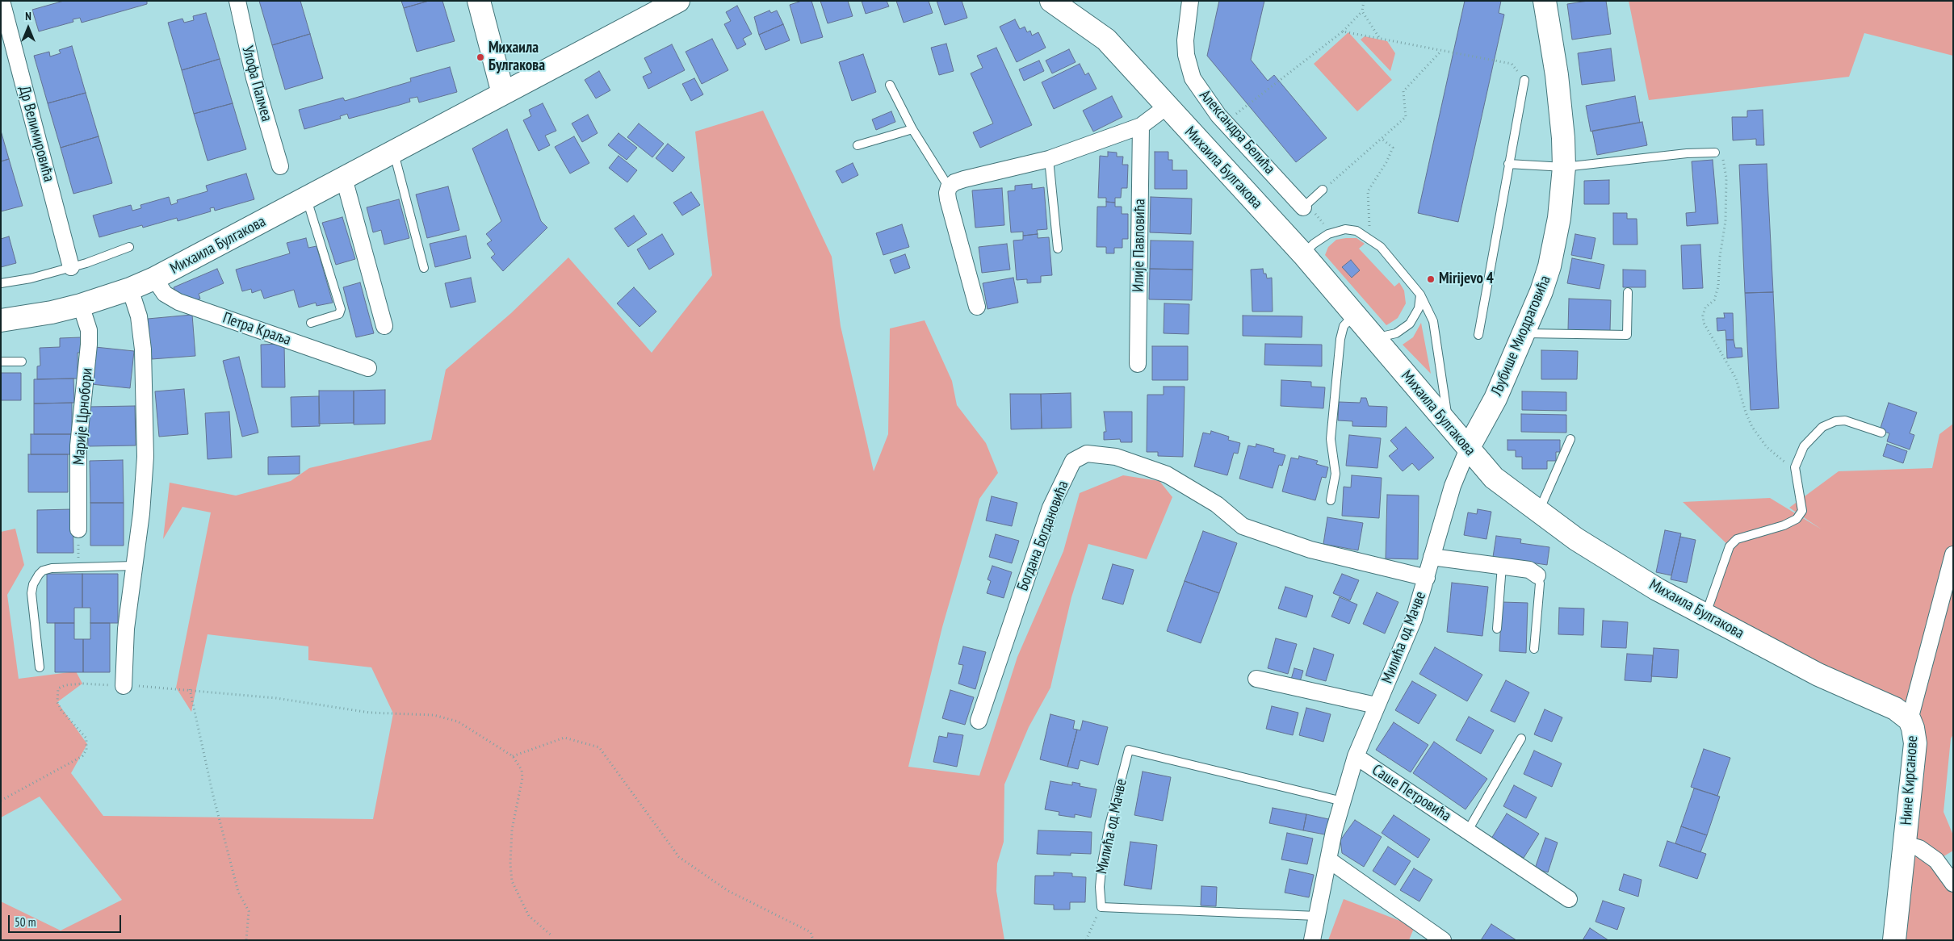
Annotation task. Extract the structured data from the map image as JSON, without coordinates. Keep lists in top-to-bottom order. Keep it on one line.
{"streets":{"street":["Улофа Палмеа","Александра Белића","Др Велимировића","Михаила Булгакова","Илије Павловића","Петра Краља","Љубише Миодраговића","Марије Црнобори","Богдана Богдановића","Милића од Мачве","Нине Кирсанове","Саше Петровића"]},"crossings":[["Михаила Булгакова","Петра Краља"],["Михаила Булгакова","Љубише Миодраговића"],["Михаила Булгакова","Марије Црнобори"],["Михаила Булгакова","Милића од Мачве"],["Михаила Булгакова","Нине Кирсанове"],["Љубише Миодраговића","Милића од Мачве"],["Богдана Богдановића","Милића од Мачве"],["Милића од Мачве","Саше Петровића"]],"places":["Михаила Булгакова","Mirijevo 4"],"scale_bar":"50 m","north":"top"}
